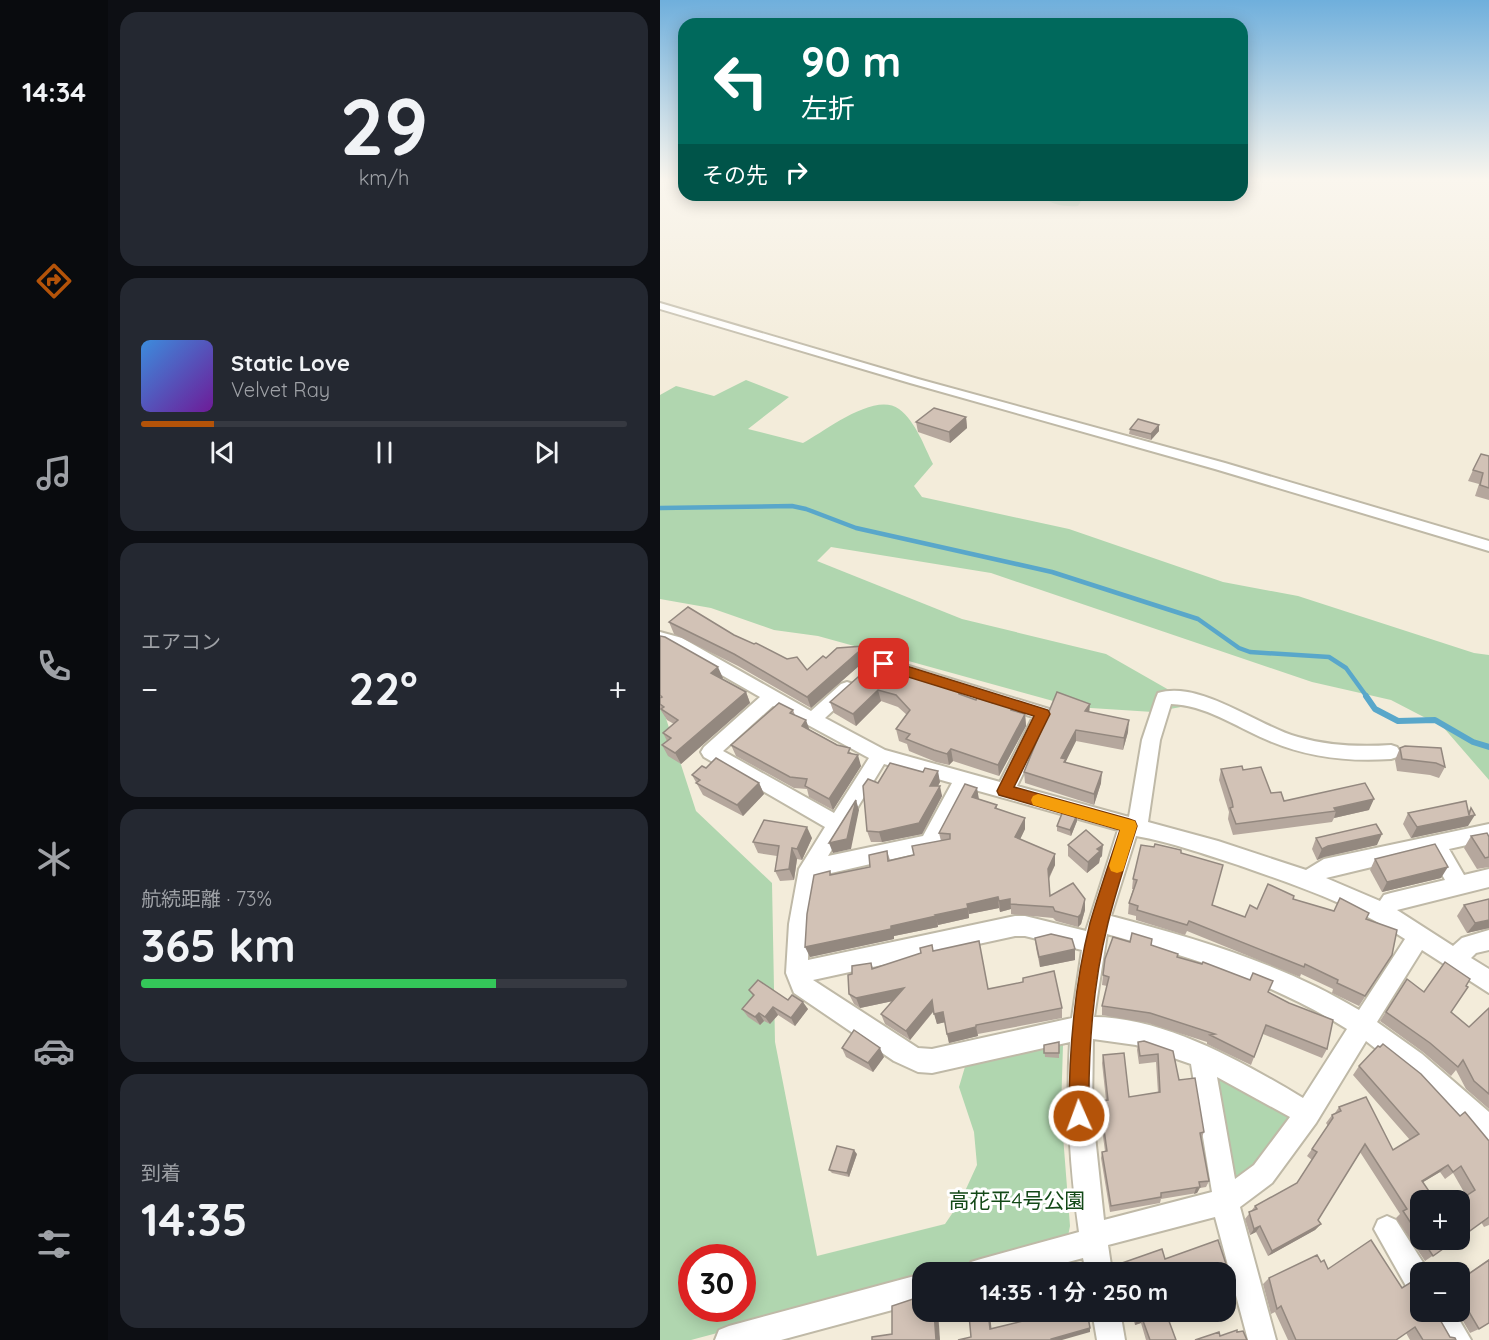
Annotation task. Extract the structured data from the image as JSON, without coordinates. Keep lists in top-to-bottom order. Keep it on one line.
{"parks":["高花平4号公園"],"page":{"tabs":"14:34","tile":[["29","km/h"],"エアコン",["航続距離 · 73%","365 km"],["到着","14:35"]],"turn":["90 m","左折"],"then":"その先","song":["Static Love","Velvet Ray"],"heat":["−","22°","+"],"map_buttons":["+","−"],"limit":"30","trip":"14:35 · 1 分 · 250 m"}}
